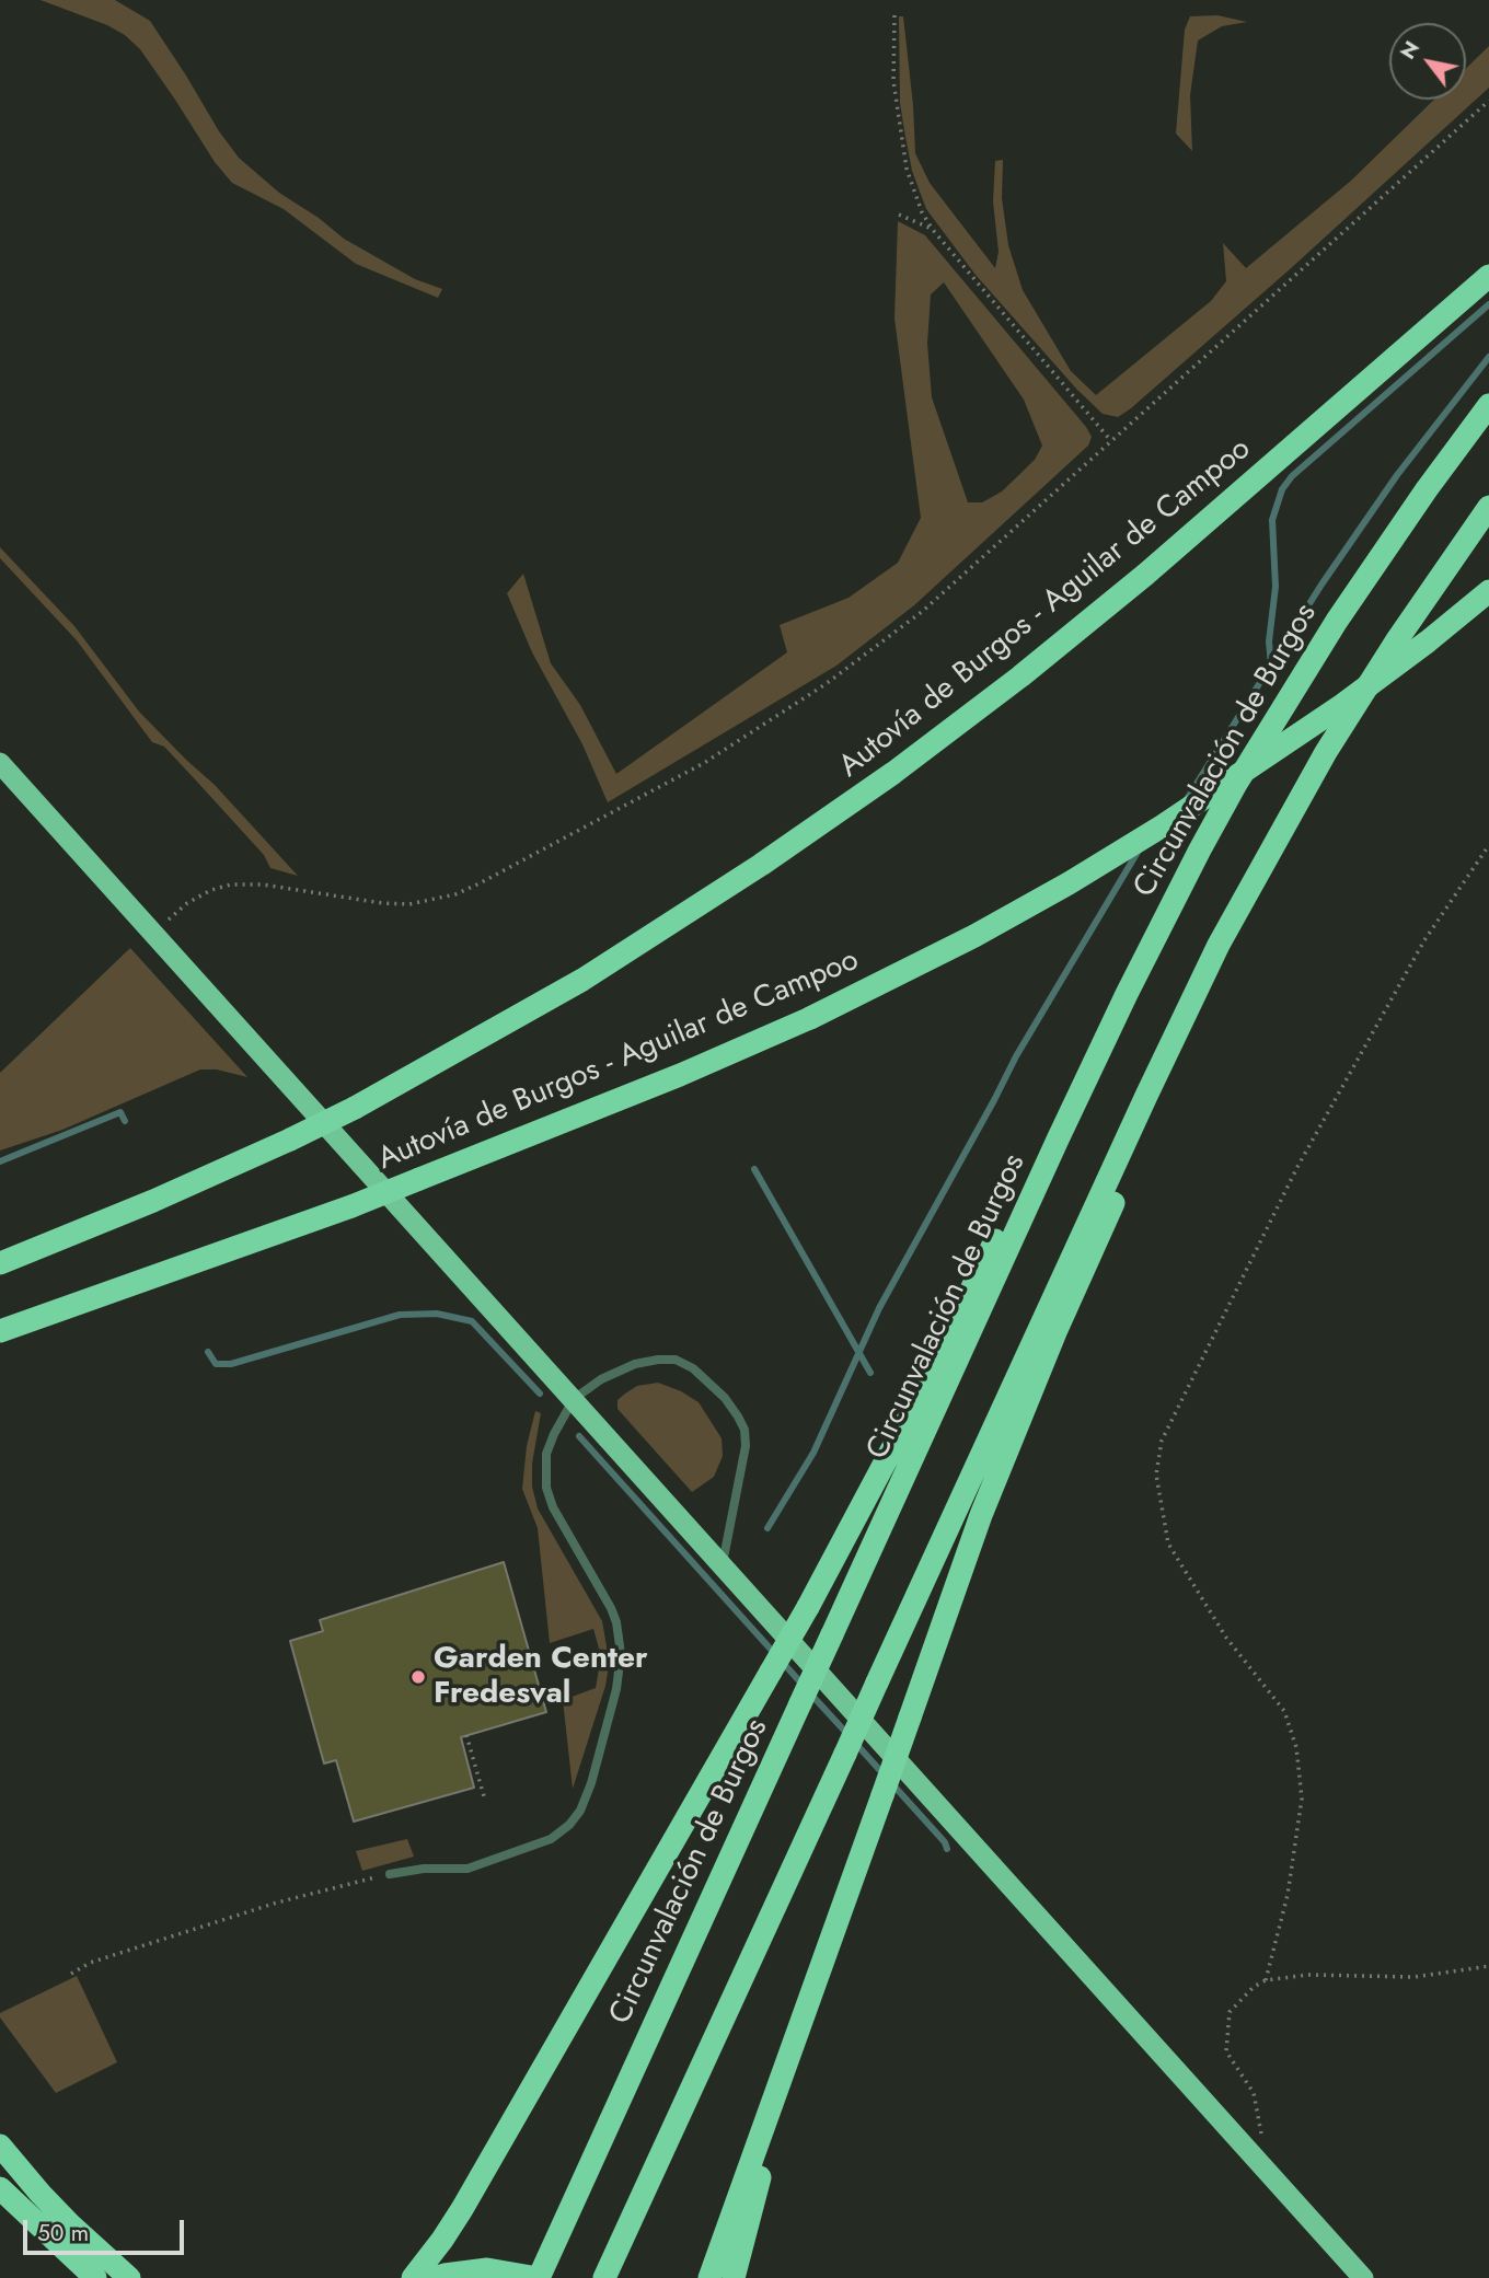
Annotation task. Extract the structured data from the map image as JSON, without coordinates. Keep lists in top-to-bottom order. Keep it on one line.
{"streets":{"highway":["Autovía de Burgos - Aguilar de Campoo","Circunvalación de Burgos"]},"places":["Garden Center Fredesval"],"scale_bar":"50 m","north":"top left"}
